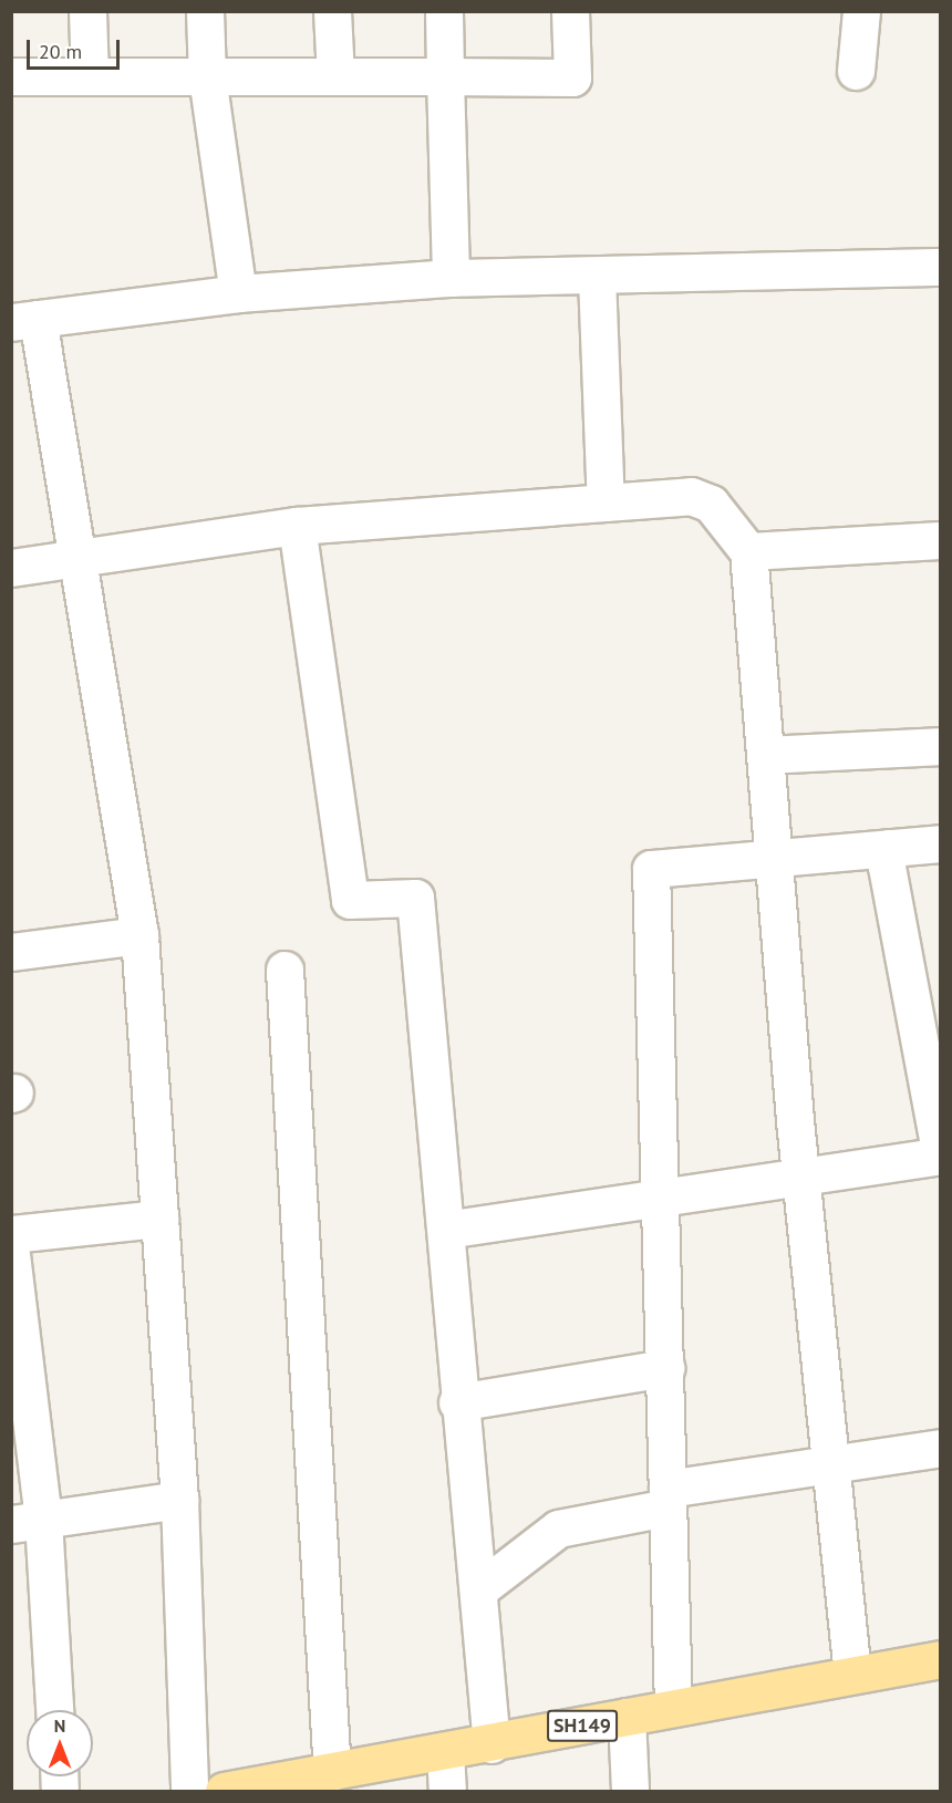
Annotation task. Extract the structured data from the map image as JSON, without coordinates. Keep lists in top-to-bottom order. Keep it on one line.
{"streets":{"main road":["SH149"]},"scale_bar":"20 m","north":"top"}
